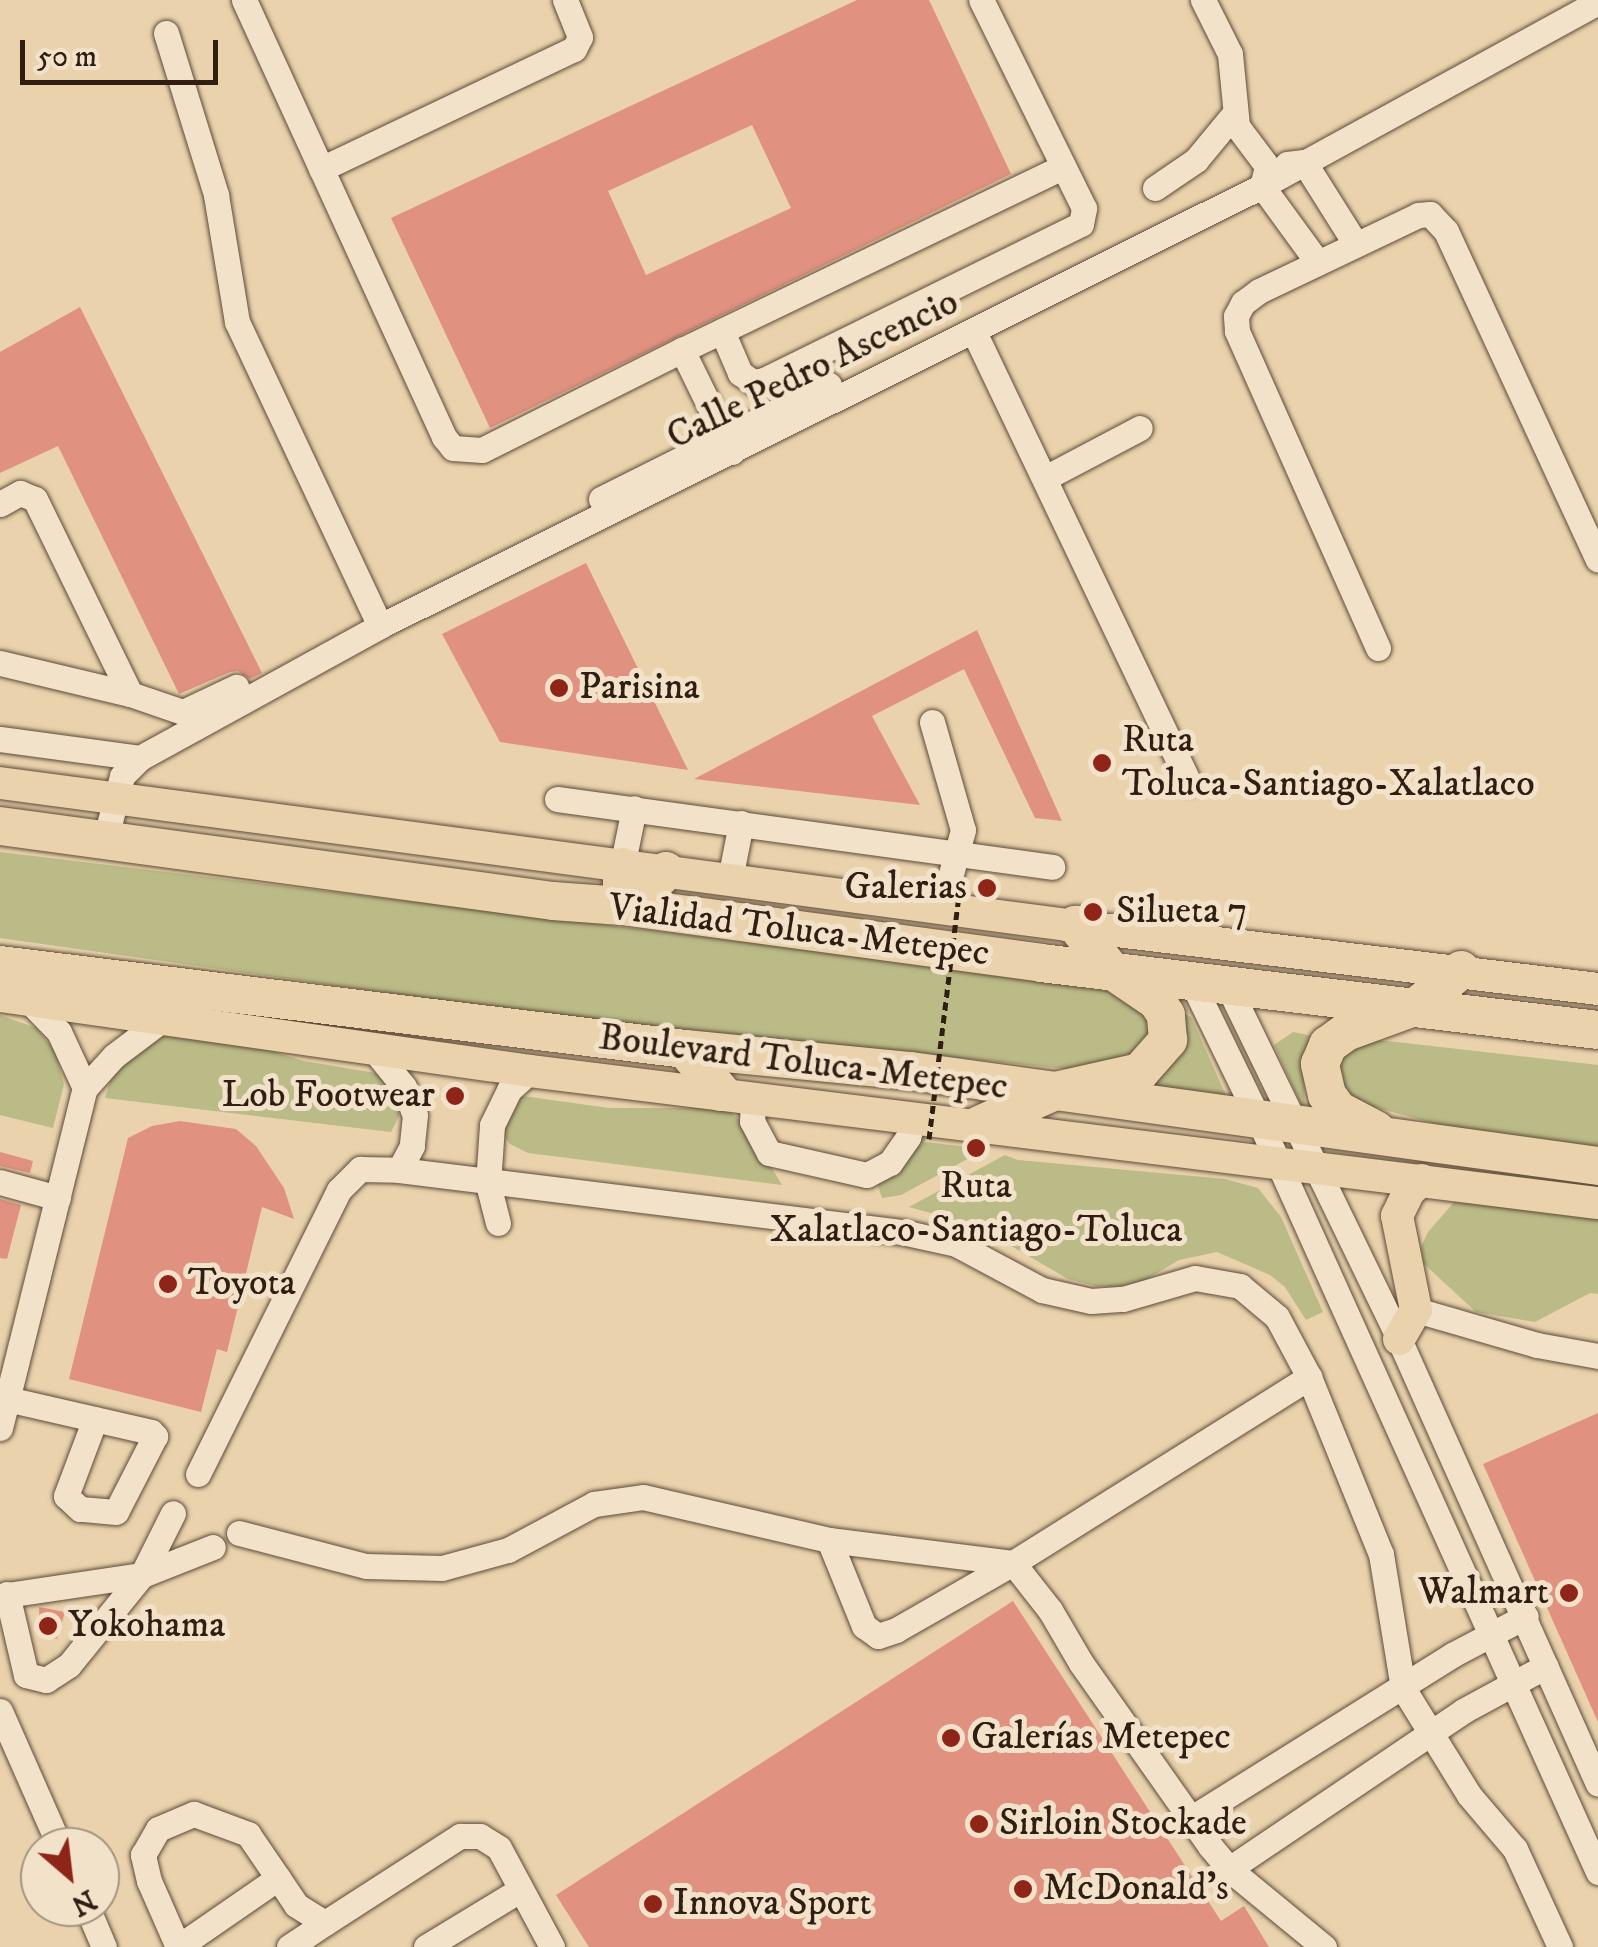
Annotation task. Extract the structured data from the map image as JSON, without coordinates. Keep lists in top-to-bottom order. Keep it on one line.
{"streets":{"highway":["Vialidad Toluca-Metepec"],"main road":["Boulevard Toluca-Metepec"],"street":["Calle Pedro Ascencio"]},"crossings":[["Calle Pedro Ascencio","Vialidad Toluca-Metepec"]],"places":["Parisina","Ruta Toluca-Santiago-Xalatlaco","Galerias","Silueta 7","Lob Footwear","Ruta Xalatlaco-Santiago-Toluca","Toyota","Walmart","Yokohama","Galerías Metepec","Sirloin Stockade","McDonald's","Innova Sport"],"scale_bar":"50 m","north":"bottom right"}
